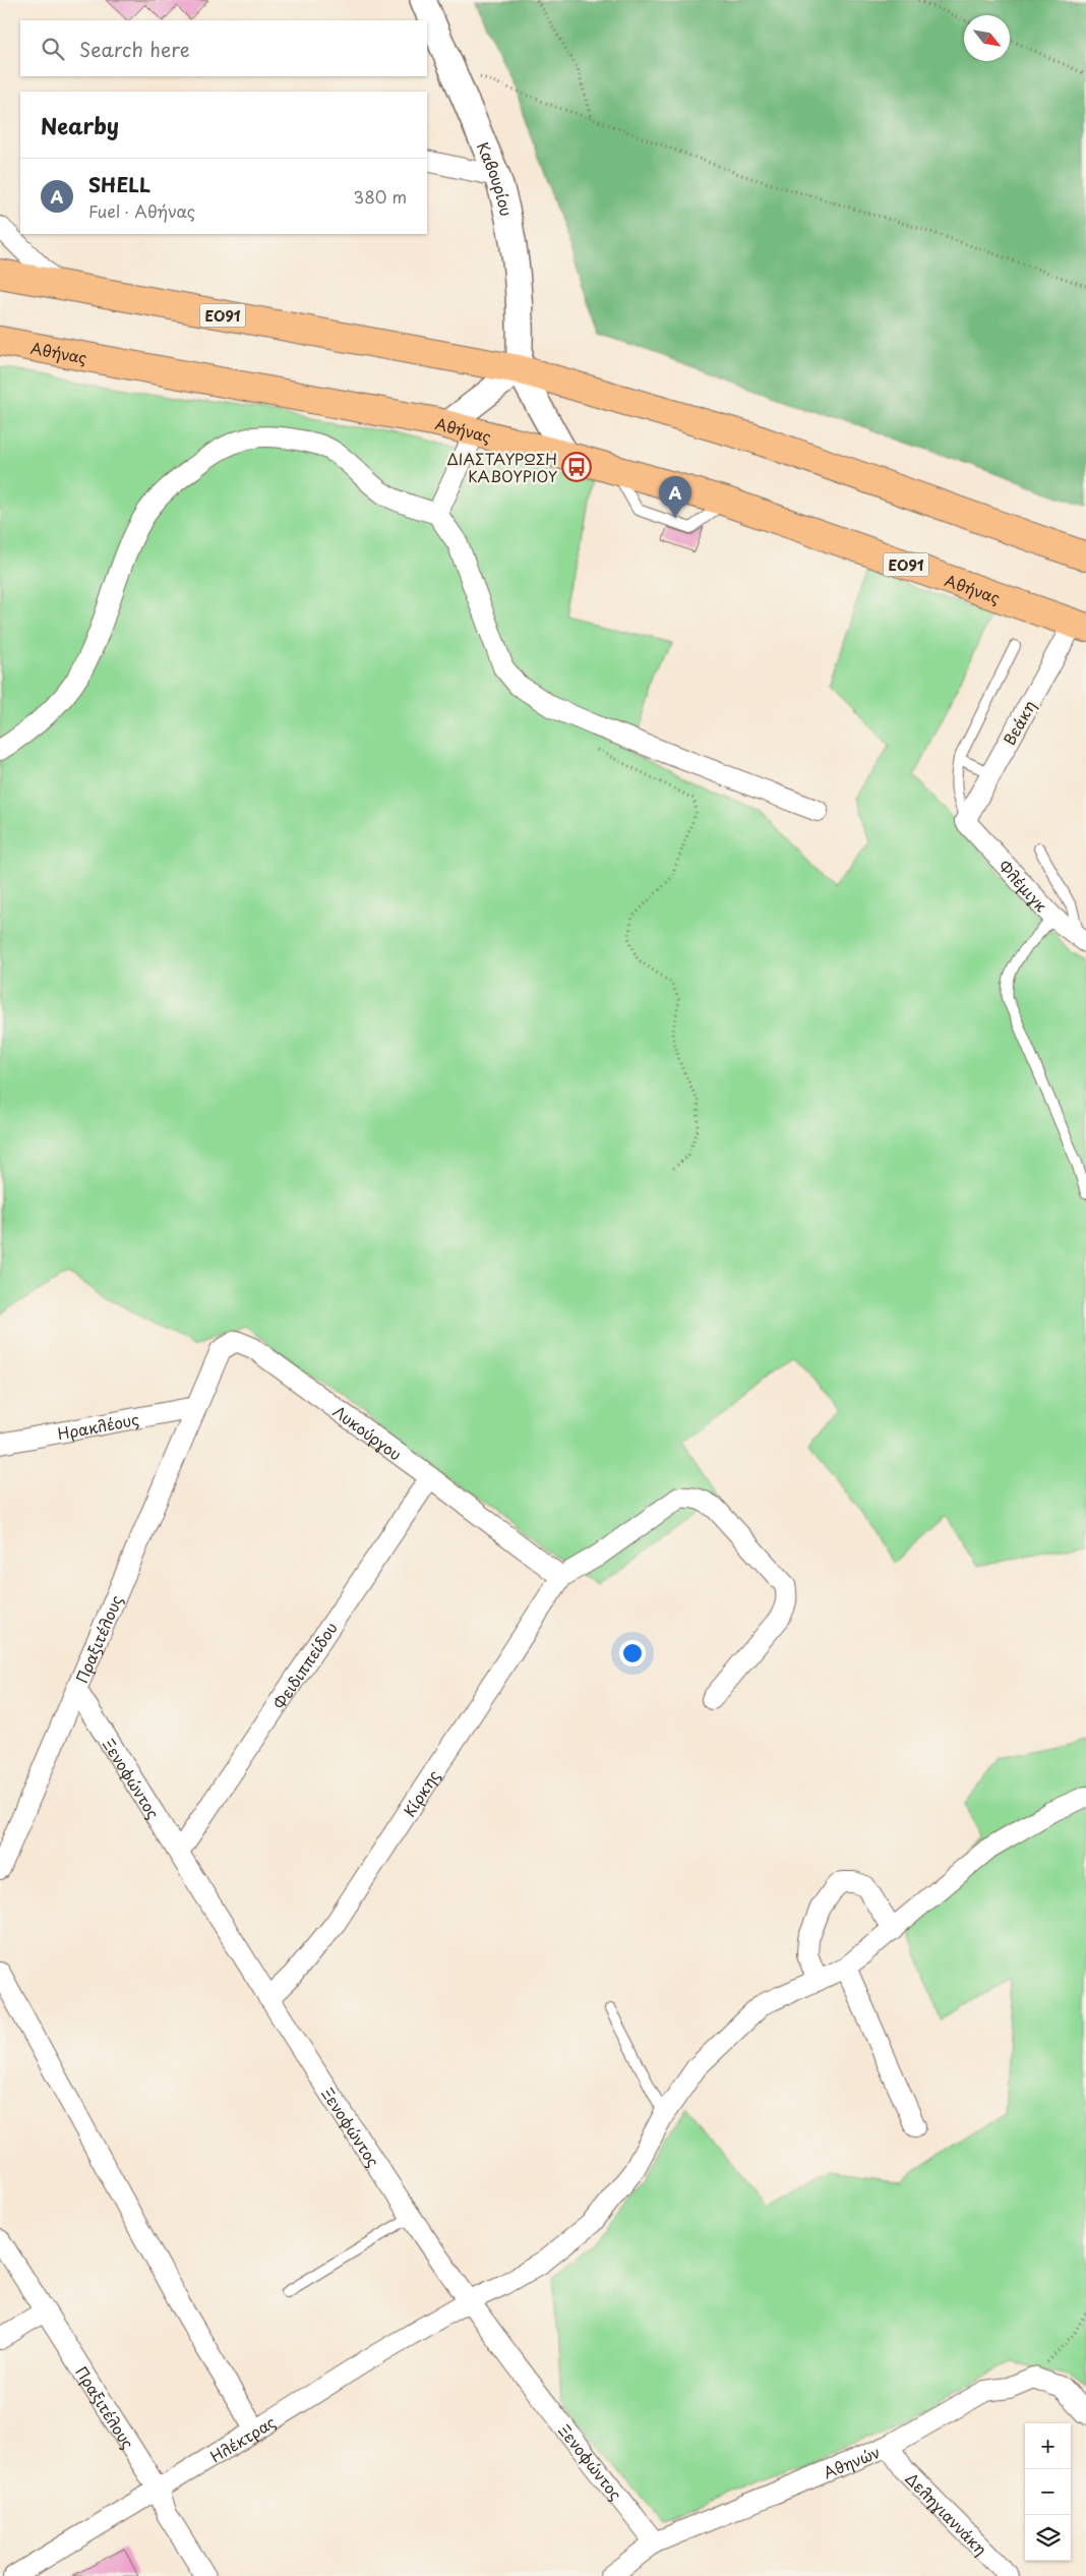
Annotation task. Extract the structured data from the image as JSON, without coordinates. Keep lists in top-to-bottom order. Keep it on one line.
{"streets":{"highway":["ΕΟ91","Αθήνας"],"street":["Καβουρίου","Βεάκη","Φλέμιγκ","Ηρακλέους","Λυκούργου","Πραξιτέλους","Φειδιππείδου","Ξενοφώντος","Κίρκης","Ηλέκτρας","Αθηνών","Δεληγιαννάκη"]},"crossings":[["Καβουρίου","ΕΟ91"],["Αθήνας","Βεάκη"],["Βεάκη","Φλέμιγκ"],["Ηρακλέους","Λυκούργου"],["Ηρακλέους","Πραξιτέλους"],["Λυκούργου","Πραξιτέλους"],["Λυκούργου","Φειδιππείδου"],["Λυκούργου","Κίρκης"],["Πραξιτέλους","Ξενοφώντος"],["Πραξιτέλους","Ηλέκτρας"],["Φειδιππείδου","Ξενοφώντος"],["Ξενοφώντος","Κίρκης"],["Ξενοφώντος","Ηλέκτρας"],["Ξενοφώντος","Αθηνών"],["Αθηνών","Δεληγιαννάκη"]],"places":{"bus stop":["ΔΙΑΣΤΑΥΡΩΣΗ ΚΑΒΟΥΡΙΟΥ"]},"north":"bottom right","page":{"search":"Search here","heading":"Nearby","list":[{"mark":"A","name":"SHELL","note":"Fuel · Αθήνας","value":"380 m"}],"pins":"A","map_buttons":["+","−"]}}
